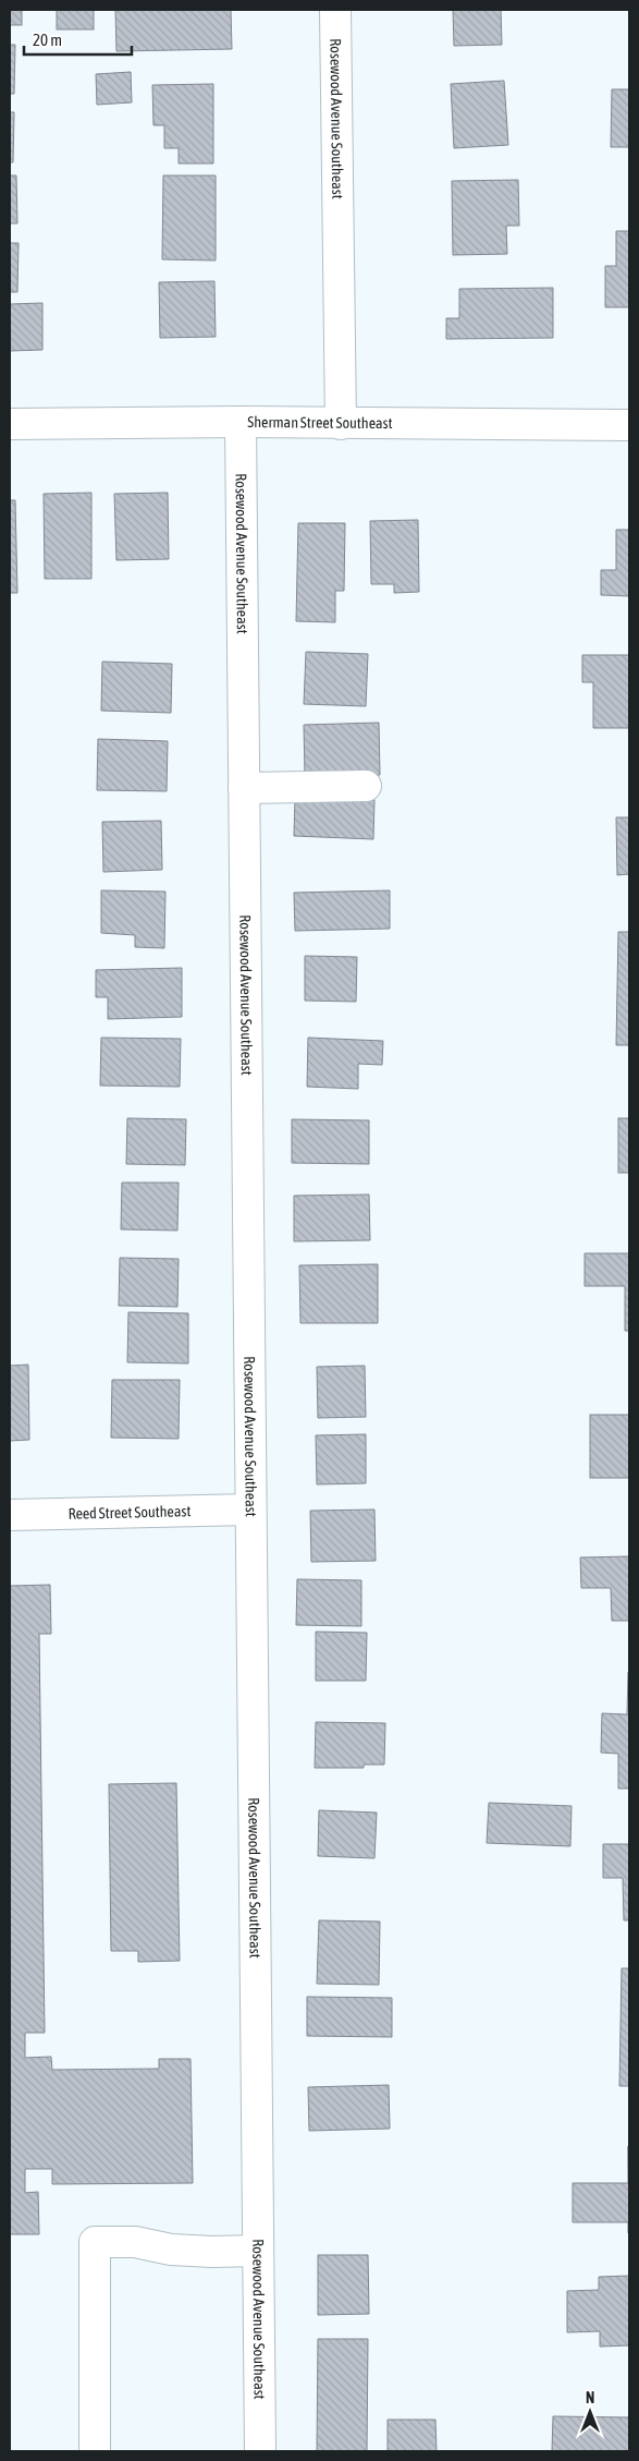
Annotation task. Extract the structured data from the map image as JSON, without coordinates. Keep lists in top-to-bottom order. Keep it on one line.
{"streets":{"street":["Rosewood Avenue Southeast","Sherman Street Southeast","Reed Street Southeast"]},"crossings":[["Rosewood Avenue Southeast","Sherman Street Southeast"],["Rosewood Avenue Southeast","Reed Street Southeast"]],"scale_bar":"20 m","north":"top"}
